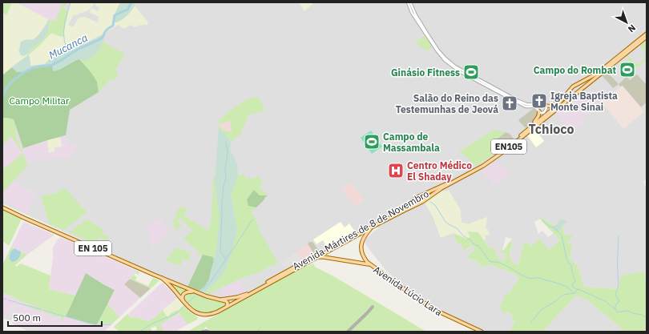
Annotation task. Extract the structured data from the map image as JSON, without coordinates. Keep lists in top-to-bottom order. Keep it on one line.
{"streets":{"main road":["EN105","Avenida Mártires de 8 de Novembro","EN 105","Avenida Lúcio Lara"]},"crossings":[["EN105","Avenida Mártires de 8 de Novembro"],["EN105","EN 105"],["Avenida Mártires de 8 de Novembro","Avenida Lúcio Lara"]],"districts":["Tchioco"],"water":["Mucanca"],"parks":["Campo Militar"],"places":{"sports":["Campo do Rombat","Ginásio Fitness","Campo de Massambala"],"church":["Igreja Baptista Monte Sinai","Salão do Reino das Testemunhas de Jeová"],"hospital":["Centro Médico El Shaday"]},"scale_bar":"500 m","north":"bottom right"}
